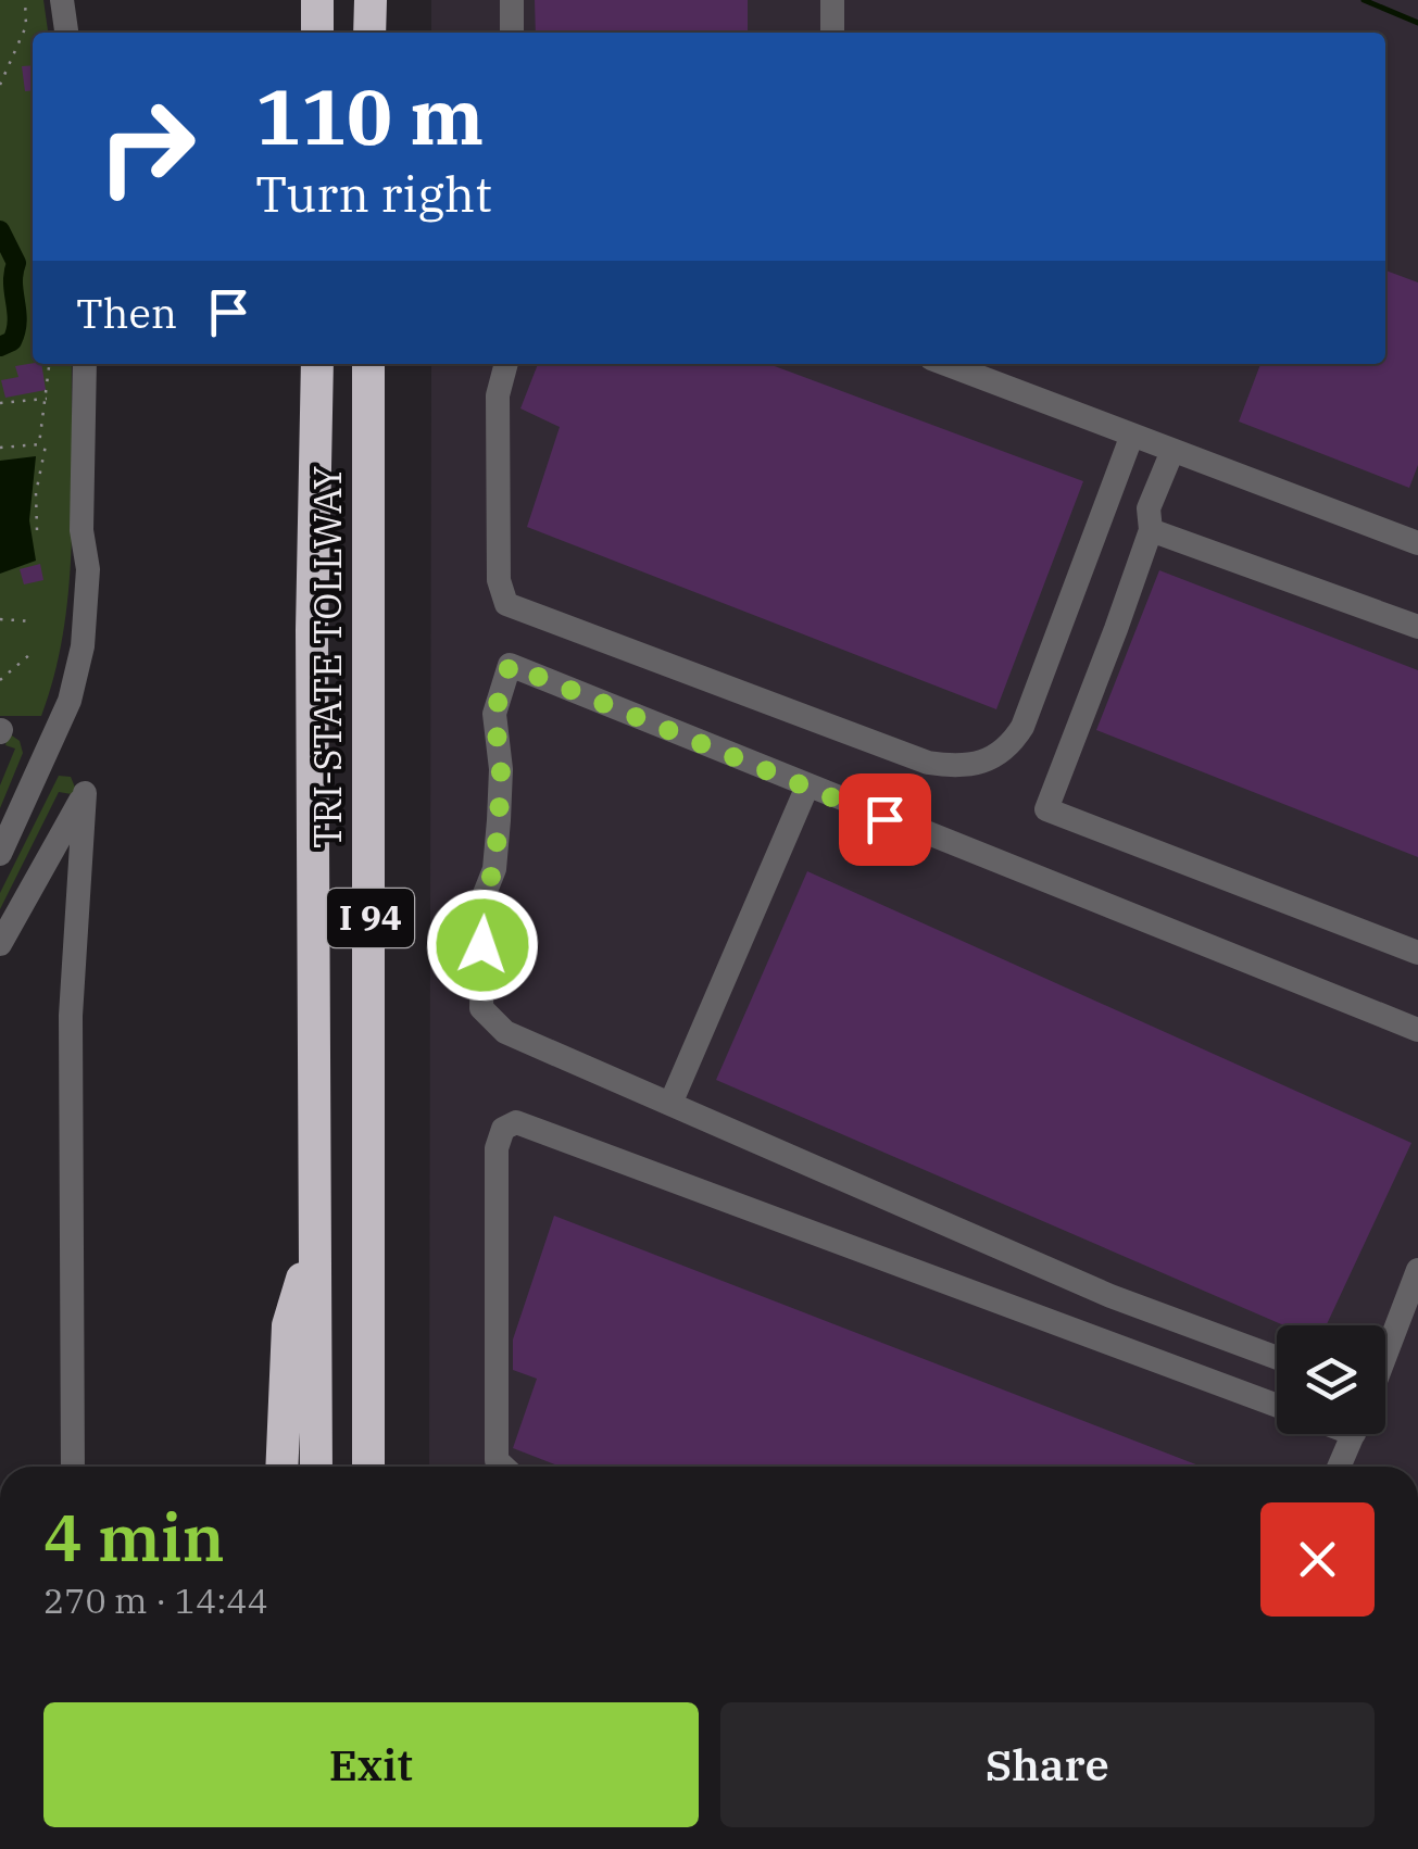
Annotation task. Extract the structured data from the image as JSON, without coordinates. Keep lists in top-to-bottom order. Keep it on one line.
{"streets":{"highway":["TRI-STATE TOLLWAY","I 94"]},"page":{"turn":["110 m","Turn right"],"then":"Then","heading":["4 min","270 m · 14:44"],"buttons":["Exit","Share"]}}
